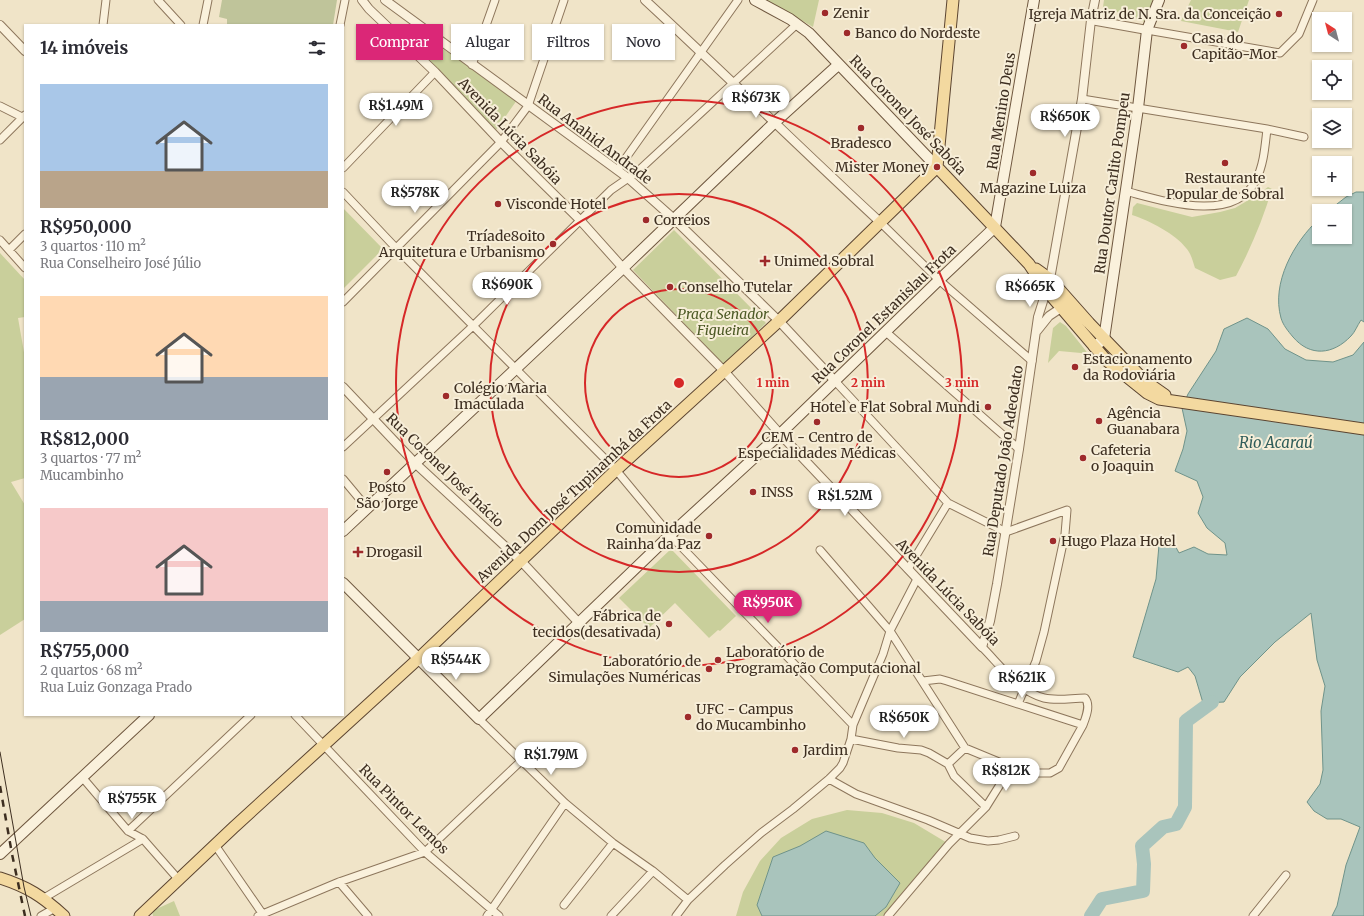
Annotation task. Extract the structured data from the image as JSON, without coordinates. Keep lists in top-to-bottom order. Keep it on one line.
{"streets":{"main road":["Rua Menino Deus","Rua Coronel José Sabóia","Rua Doutor Carlito Pompeu","Rua Coronel Estanislau Frota","Avenida Dom José Tupinambá da Frota"],"street":["Avenida Lúcia Sabóia","Rua Anahid Andrade","Rua Deputado João Adeodato","Rua Coronel José Inácio","Rua Pintor Lemos"]},"crossings":[["Rua Menino Deus","Rua Coronel José Sabóia"],["Rua Menino Deus","Rua Coronel Estanislau Frota"],["Rua Coronel José Sabóia","Rua Coronel Estanislau Frota"],["Rua Coronel José Sabóia","Avenida Dom José Tupinambá da Frota"],["Avenida Lúcia Sabóia","Rua Coronel Estanislau Frota"],["Avenida Lúcia Sabóia","Rua Deputado João Adeodato"],["Avenida Lúcia Sabóia","Avenida Dom José Tupinambá da Frota"],["Rua Anahid Andrade","Rua Coronel Estanislau Frota"],["Rua Anahid Andrade","Rua Deputado João Adeodato"],["Rua Anahid Andrade","Avenida Dom José Tupinambá da Frota"],["Rua Coronel Estanislau Frota","Rua Coronel José Inácio"],["Rua Coronel José Inácio","Avenida Dom José Tupinambá da Frota"],["Avenida Dom José Tupinambá da Frota","Rua Pintor Lemos"]],"water":["Rio Acaraú"],"parks":["Praça Senador Figueira"],"places":{"other":["Zenir","Igreja Matriz de N. Sra. da Conceição","Banco do Nordeste","Casa do Capitão-Mor","Bradesco","Restaurante Popular de Sobral","Mister Money","Magazine Luiza","Visconde Hotel","Correios","Tríade8oito Arquitetura e Urbanismo","Conselho Tutelar","Estacionamento da Rodoviária","Colégio Maria Imaculada","Hotel e Flat Sobral Mundi","Agência Guanabara","CEM - Centro de Especialidades Médicas","Cafeteria o Joaquin","Posto São Jorge","INSS","Comunidade Rainha da Paz","Hugo Plaza Hotel","Fábrica de tecidos(desativada)","Laboratório de Programação Computacional","Laboratório de Simulações Numéricas","UFC - Campus do Mucambinho","Jardim"],"health":["Unimed Sobral","Drogasil"]},"north":"top left","page":{"map_buttons":["+","−"],"chip":["Comprar","Alugar","Filtros","Novo"],"heading":"14 imóveis","list":[{"name":"R$950,000","note":"3 quartos · 110 m² · Rua Conselheiro José Júlio"},{"name":"R$812,000","note":"3 quartos · 77 m² · Mucambinho"},{"name":"R$755,000","note":"2 quartos · 68 m² · Rua Luiz Gonzaga Prado"}],"price":["R$673K","R$1.49M","R$650K","R$578K","R$690K","R$665K","R$1.52M","R$950K","R$544K","R$621K","R$650K","R$1.79M","R$812K","R$755K"]},"rings":["1 min","2 min","3 min"]}
